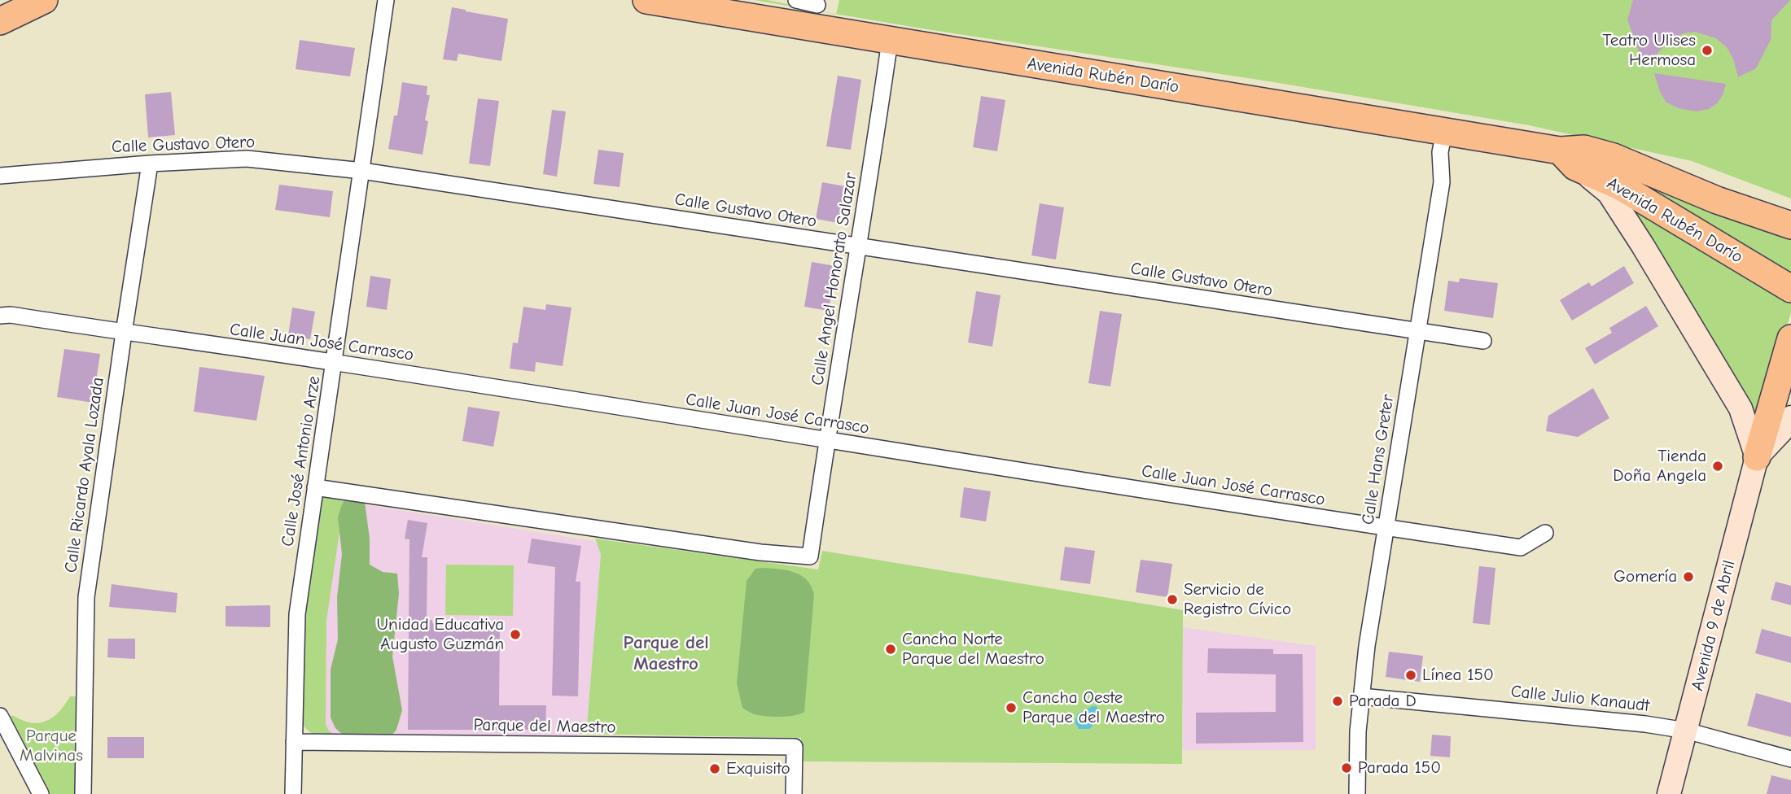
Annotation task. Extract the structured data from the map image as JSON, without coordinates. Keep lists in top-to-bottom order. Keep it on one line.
{"streets":{"highway":["Avenida Rubén Darío"],"main road":["Avenida 9 de Abril"],"street":["Calle Gustavo Otero","Calle Angel Honorato Salazar","Calle Juan José Carrasco","Calle Hans Greter","Calle José Antonio Arze","Calle Ricardo Ayala Lozada","Calle Julio Kanaudt","Parque del Maestro"]},"crossings":[["Avenida Rubén Darío","Calle Angel Honorato Salazar"],["Avenida Rubén Darío","Calle Hans Greter"],["Calle Gustavo Otero","Calle Angel Honorato Salazar"],["Calle Gustavo Otero","Calle Hans Greter"],["Calle Gustavo Otero","Calle José Antonio Arze"],["Calle Gustavo Otero","Calle Ricardo Ayala Lozada"],["Calle Angel Honorato Salazar","Calle Juan José Carrasco"],["Calle Angel Honorato Salazar","Calle José Antonio Arze"],["Calle Juan José Carrasco","Calle Hans Greter"],["Calle Juan José Carrasco","Calle José Antonio Arze"],["Calle Juan José Carrasco","Calle Ricardo Ayala Lozada"],["Calle Hans Greter","Calle Julio Kanaudt"],["Calle José Antonio Arze","Parque del Maestro"],["Avenida 9 de Abril","Calle Julio Kanaudt"]],"districts":["Parque del Maestro"],"parks":["Parque Malvinas"],"places":["Teatro Ulises Hermosa","Tienda Doña Angela","Gomería","Servicio de Registro Cívico","Unidad Educativa Augusto Guzmán","Cancha Norte Parque del Maestro","Línea 150","Parada D","Cancha Oeste Parque del Maestro","Parada 150","Exquisito"]}
